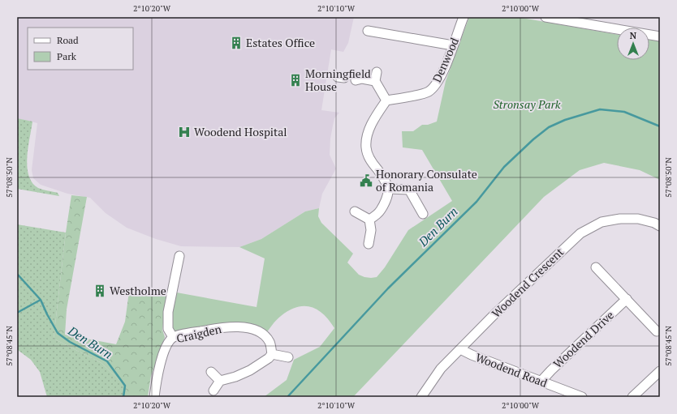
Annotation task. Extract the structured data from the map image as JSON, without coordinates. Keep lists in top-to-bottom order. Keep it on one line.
{"streets":{"street":["Denwood","Woodend Crescent","Craigden","Woodend Drive","Woodend Road"]},"crossings":[["Woodend Crescent","Woodend Road"],["Woodend Drive","Woodend Road"]],"water":["Den Burn"],"parks":["Stronsay Park"],"places":{"building":["Estates Office","Morningfield House","Westholme"],"hospital":["Woodend Hospital"],"public building":["Honorary Consulate of Romania"]},"legend":["Road","Park"],"north":"top","coordinates":["2°10'20\"W","2°10'10\"W","2°10'00\"W","57°08'50\"N","57°08'45\"N"]}
